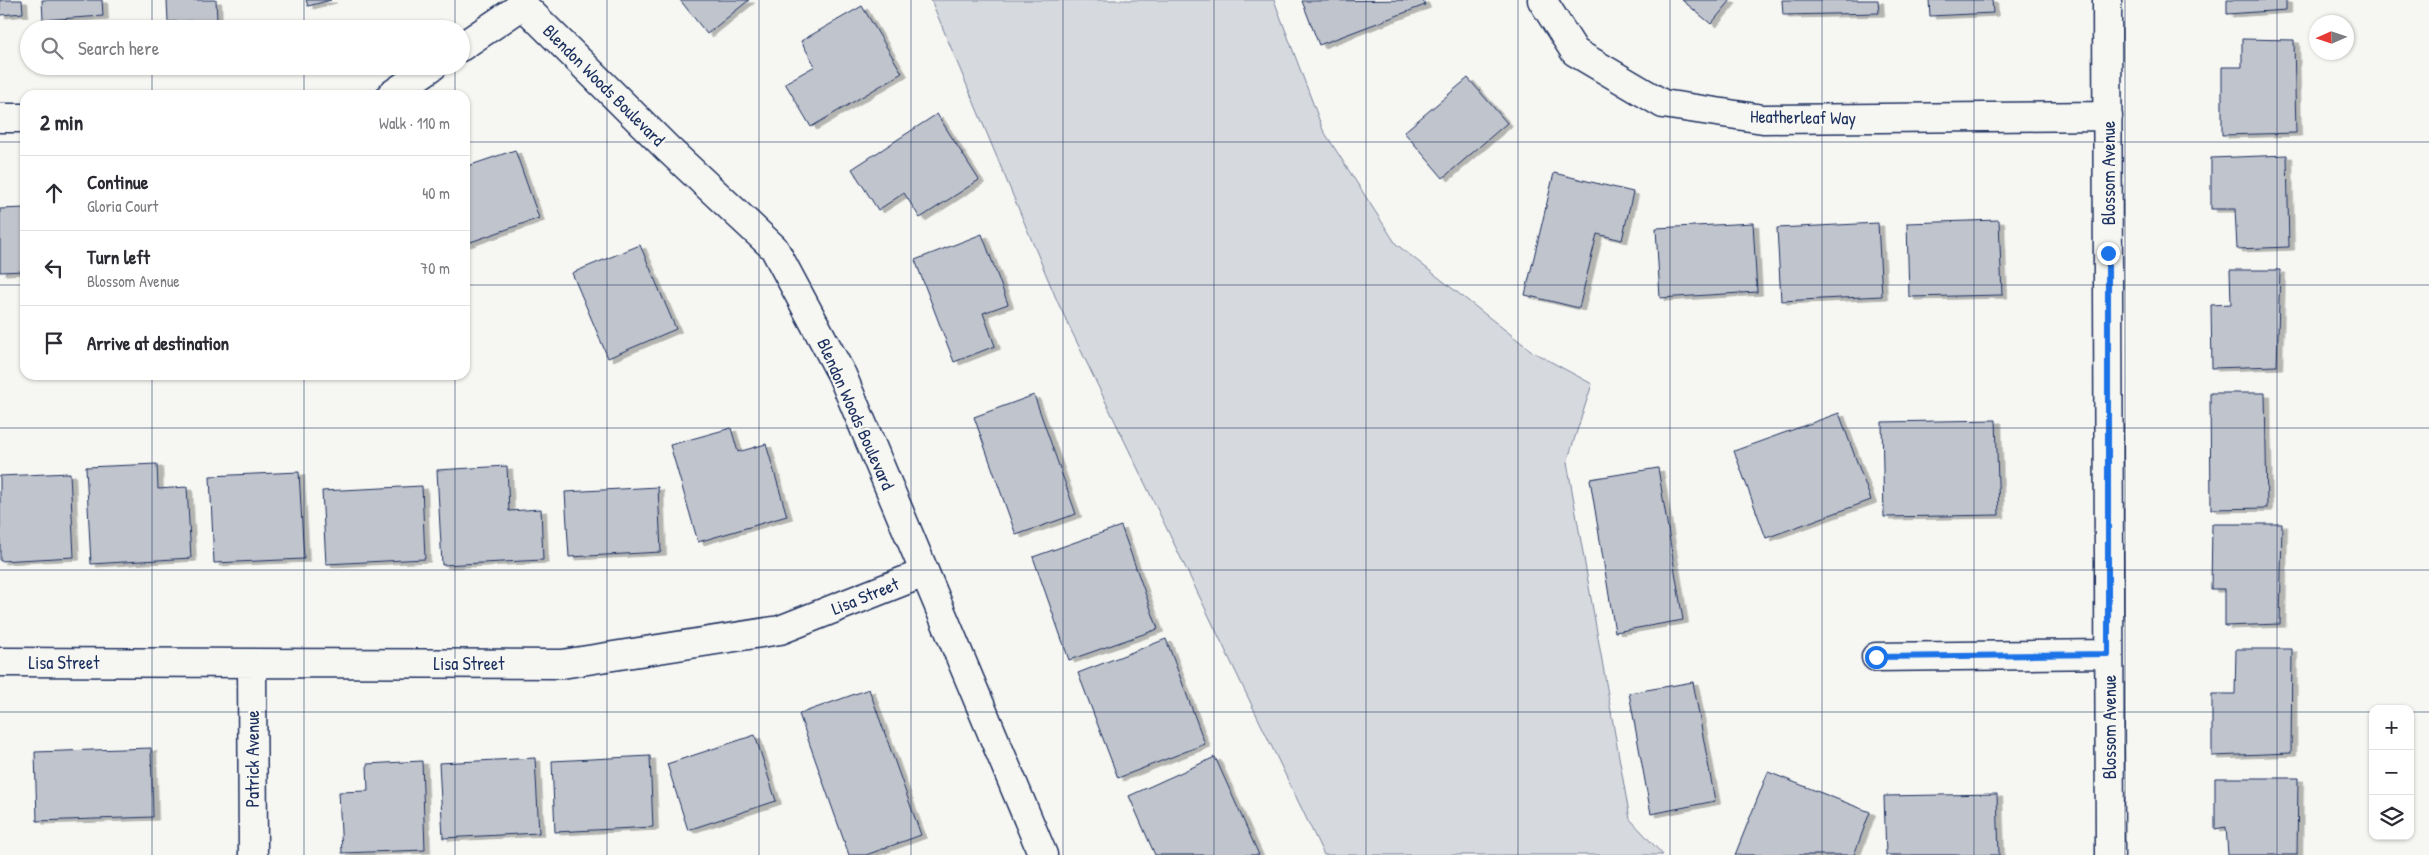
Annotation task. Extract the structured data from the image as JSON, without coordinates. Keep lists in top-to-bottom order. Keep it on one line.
{"streets":{"street":["Blendon Woods Boulevard","Heatherleaf Way","Blossom Avenue","Lisa Street","Patrick Avenue"]},"crossings":[["Blendon Woods Boulevard","Lisa Street"],["Heatherleaf Way","Blossom Avenue"],["Lisa Street","Patrick Avenue"]],"north":"left","page":{"search":"Search here","heading":["2 min","Walk · 110 m"],"list":[["Continue","Gloria Court","40 m"],["Turn left","Blossom Avenue","70 m"],"Arrive at destination"],"map_buttons":["+","−"]}}
